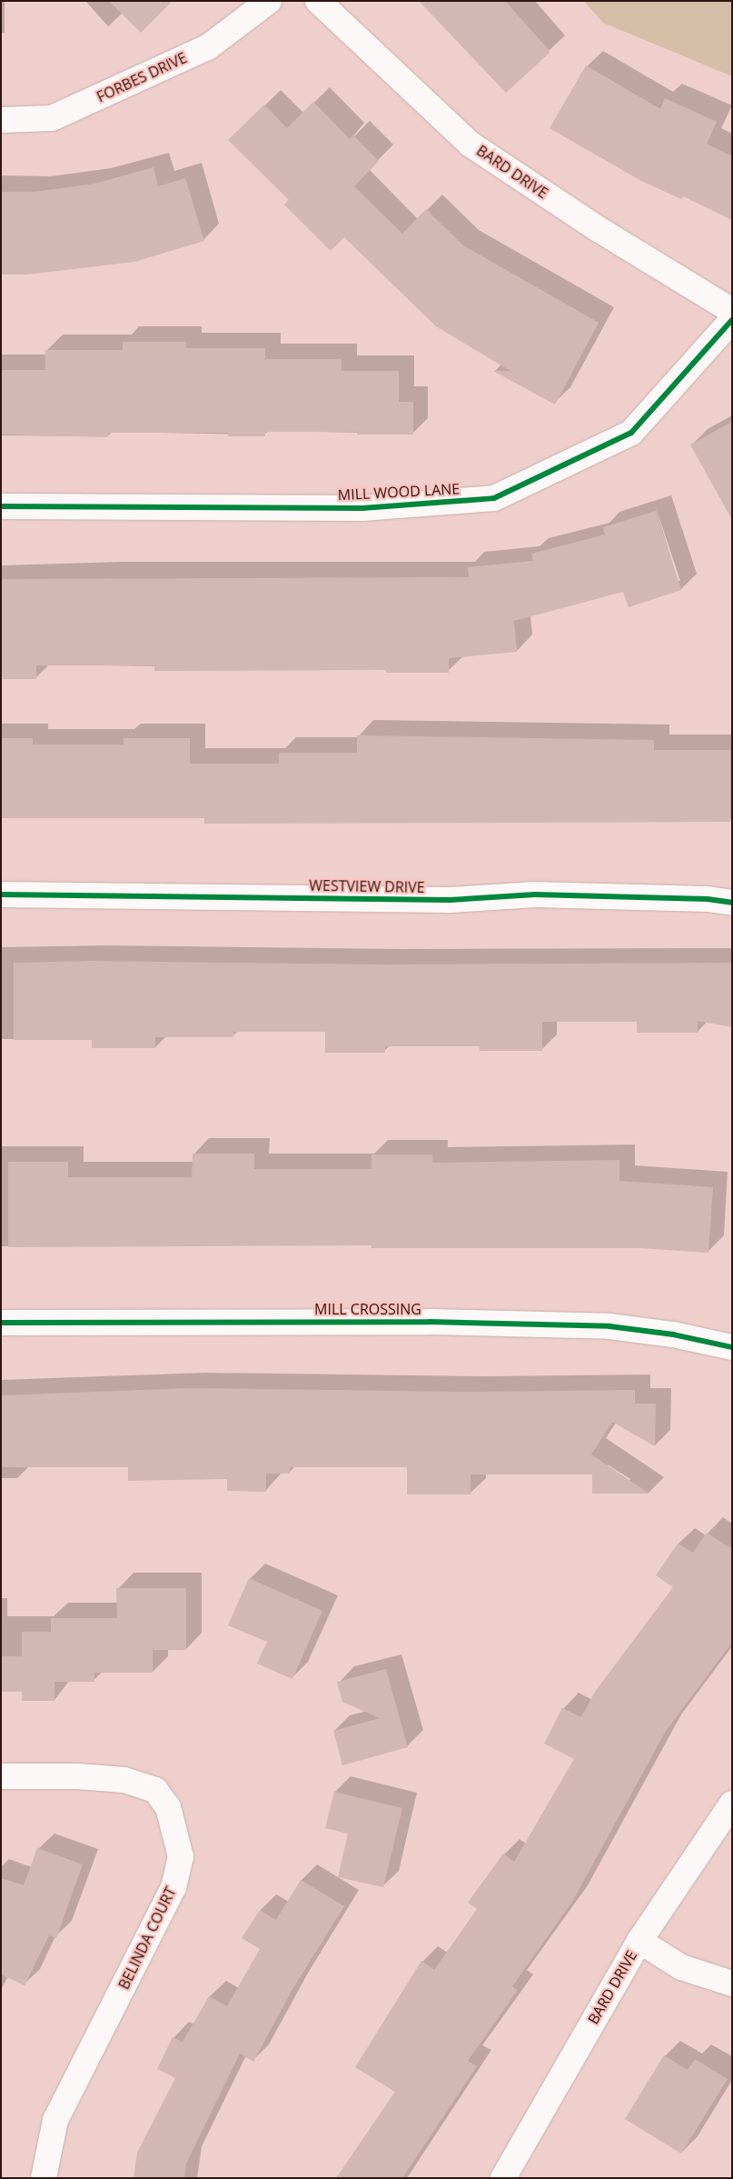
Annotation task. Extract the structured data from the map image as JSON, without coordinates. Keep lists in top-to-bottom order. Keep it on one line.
{"streets":{"street":["FORBES DRIVE","BARD DRIVE","MILL WOOD LANE","WESTVIEW DRIVE","MILL CROSSING","BELINDA COURT"]}}
